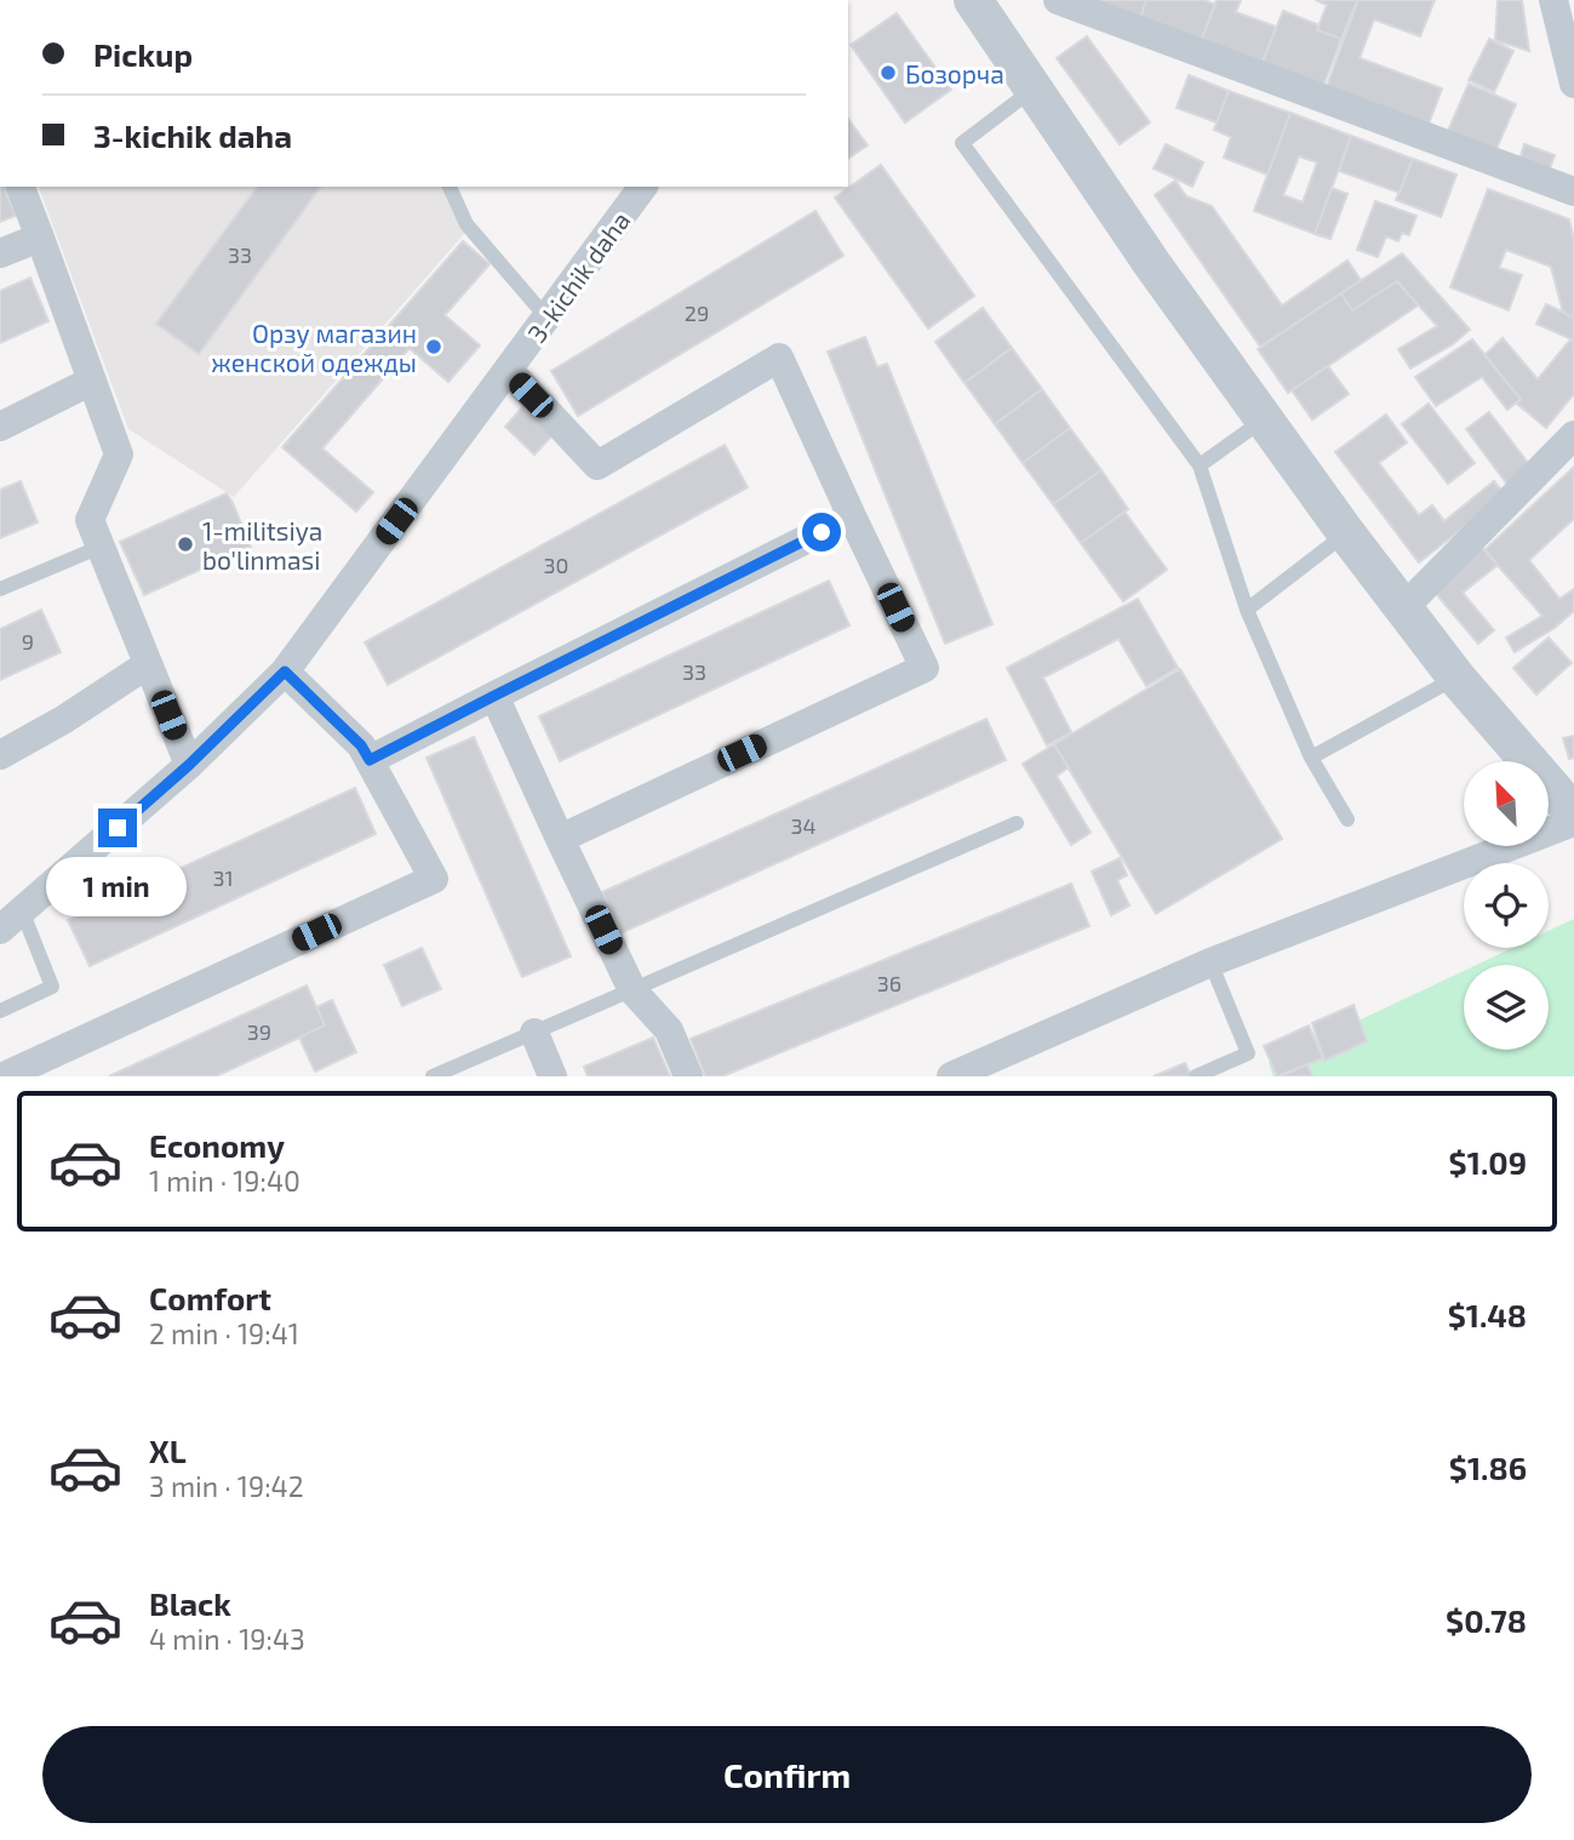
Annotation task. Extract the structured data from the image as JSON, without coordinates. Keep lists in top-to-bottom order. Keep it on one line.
{"streets":{"street":["3-kichik daha"]},"places":["Бозорча","Орзу магазин женской одежды","1-militsiya bo'linmasi"],"house_numbers":["33","29","30","9","33","34","31","36","39"],"north":"top left","page":{"banner":["Pickup","3-kichik daha"],"bubble":"1 min","list":[{"name":"Economy","note":"1 min · 19:40","value":"$1.09"},{"name":"Comfort","note":"2 min · 19:41","value":"$1.48"},{"name":"XL","note":"3 min · 19:42","value":"$1.86"},{"name":"Black","note":"4 min · 19:43","value":"$0.78"}],"buttons":"Confirm"}}
